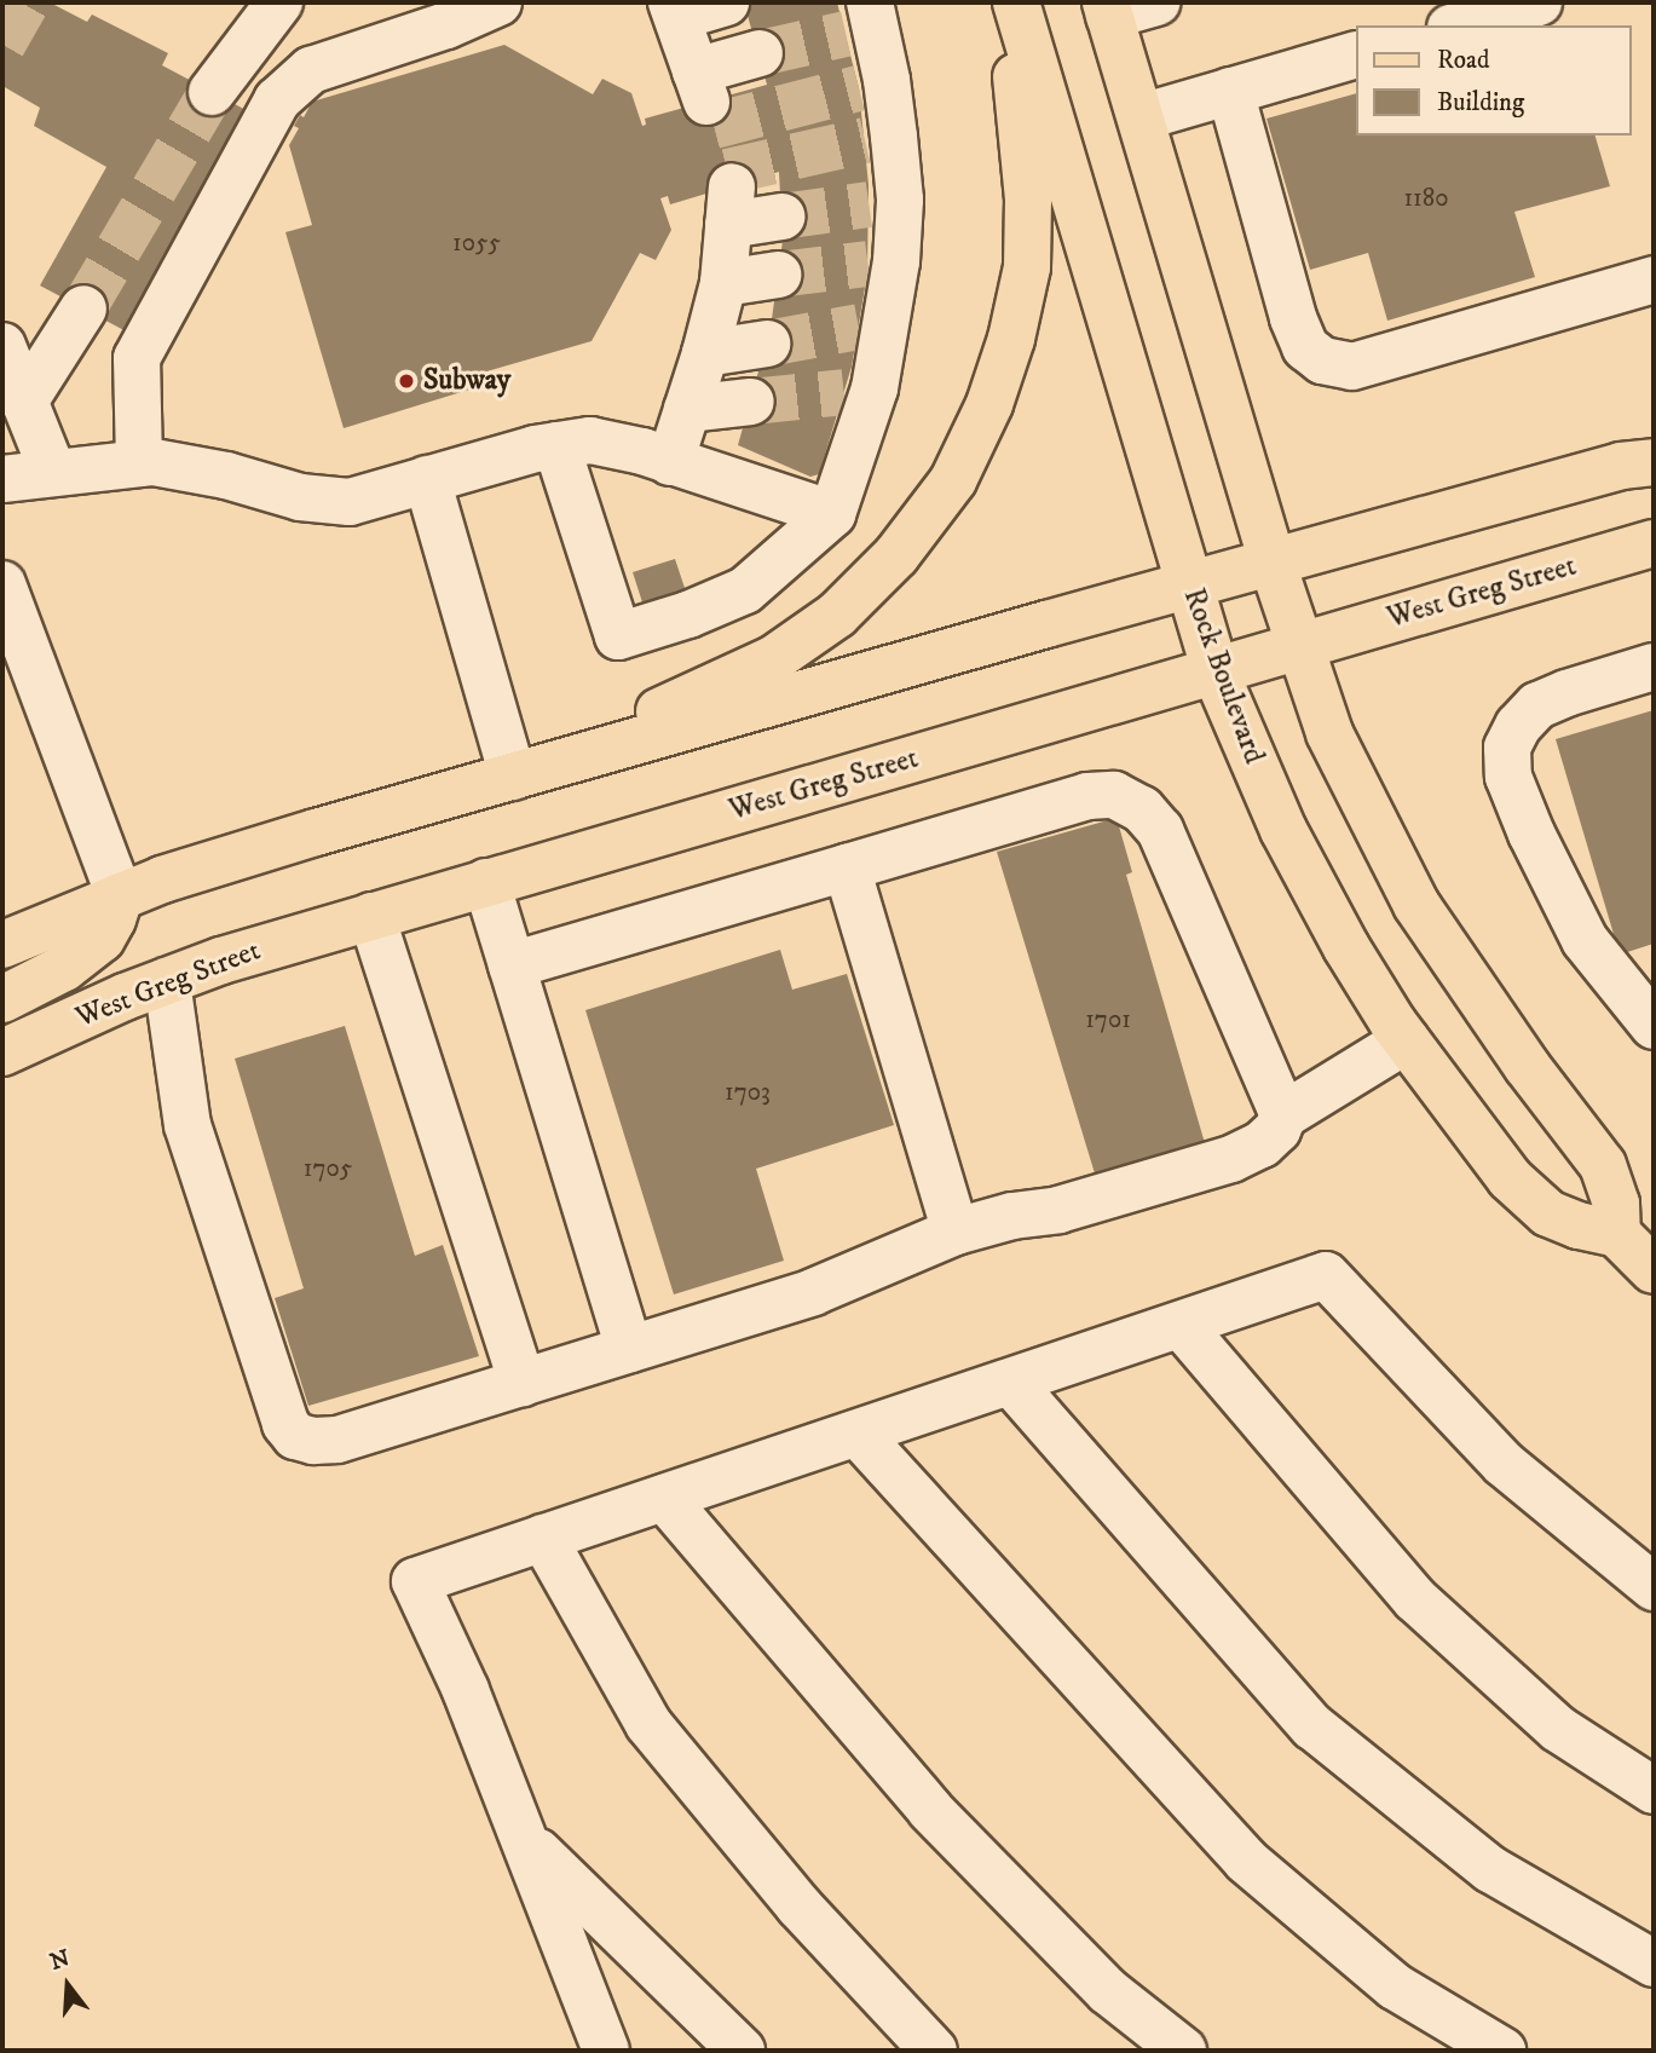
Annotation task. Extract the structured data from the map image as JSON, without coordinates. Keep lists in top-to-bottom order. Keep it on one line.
{"streets":{"main road":["West Greg Street","Rock Boulevard"]},"crossings":[["West Greg Street","Rock Boulevard"]],"places":["Subway"],"house_numbers":["1180","1055","1701","1703","1705"],"legend":["Road","Building"],"north":"top"}
